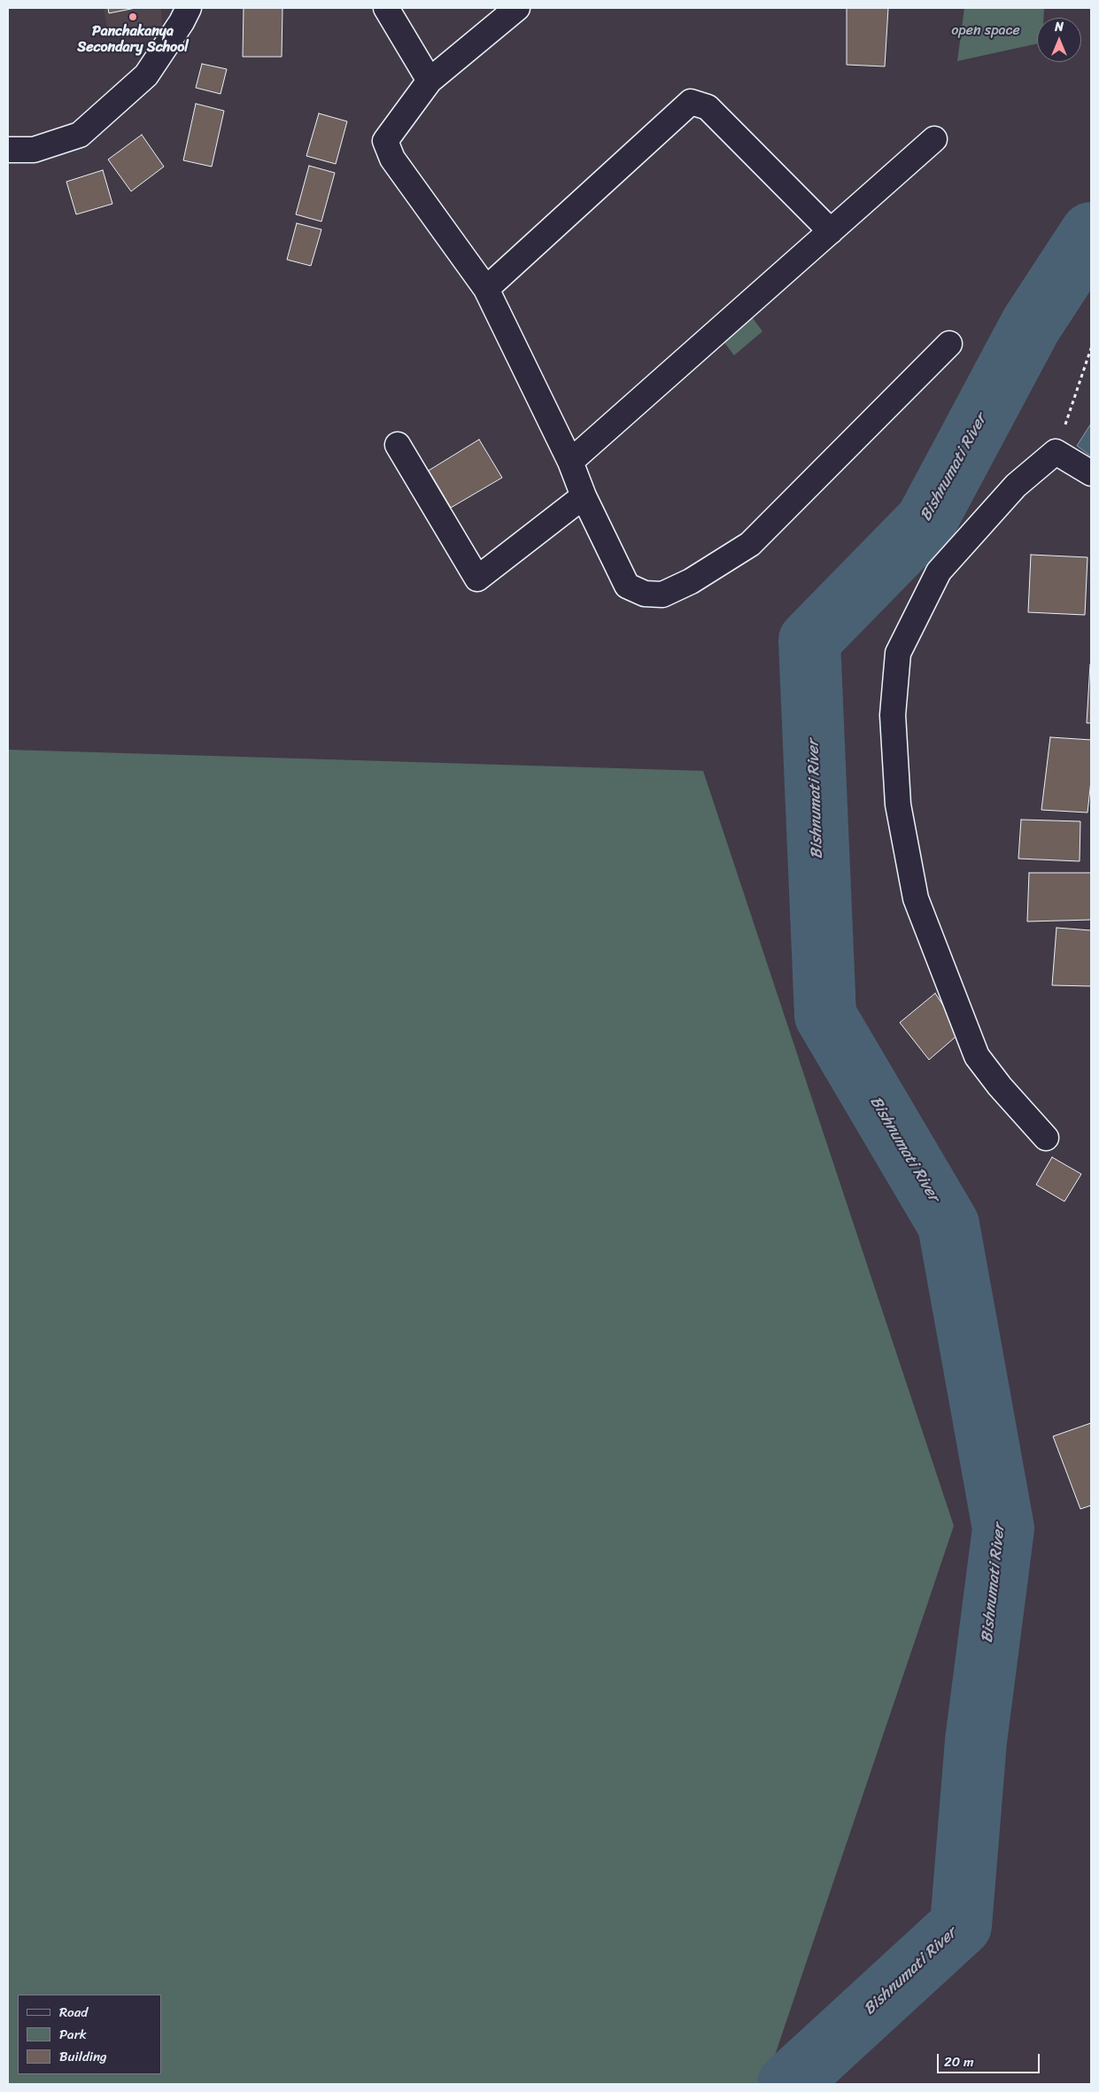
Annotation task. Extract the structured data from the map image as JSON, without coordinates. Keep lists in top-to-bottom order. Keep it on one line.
{"water":["Bishnumati River"],"parks":["open space"],"places":["Panchakanya Secondary School"],"legend":["Road","Park","Building"],"scale_bar":"20 m","north":"top"}
